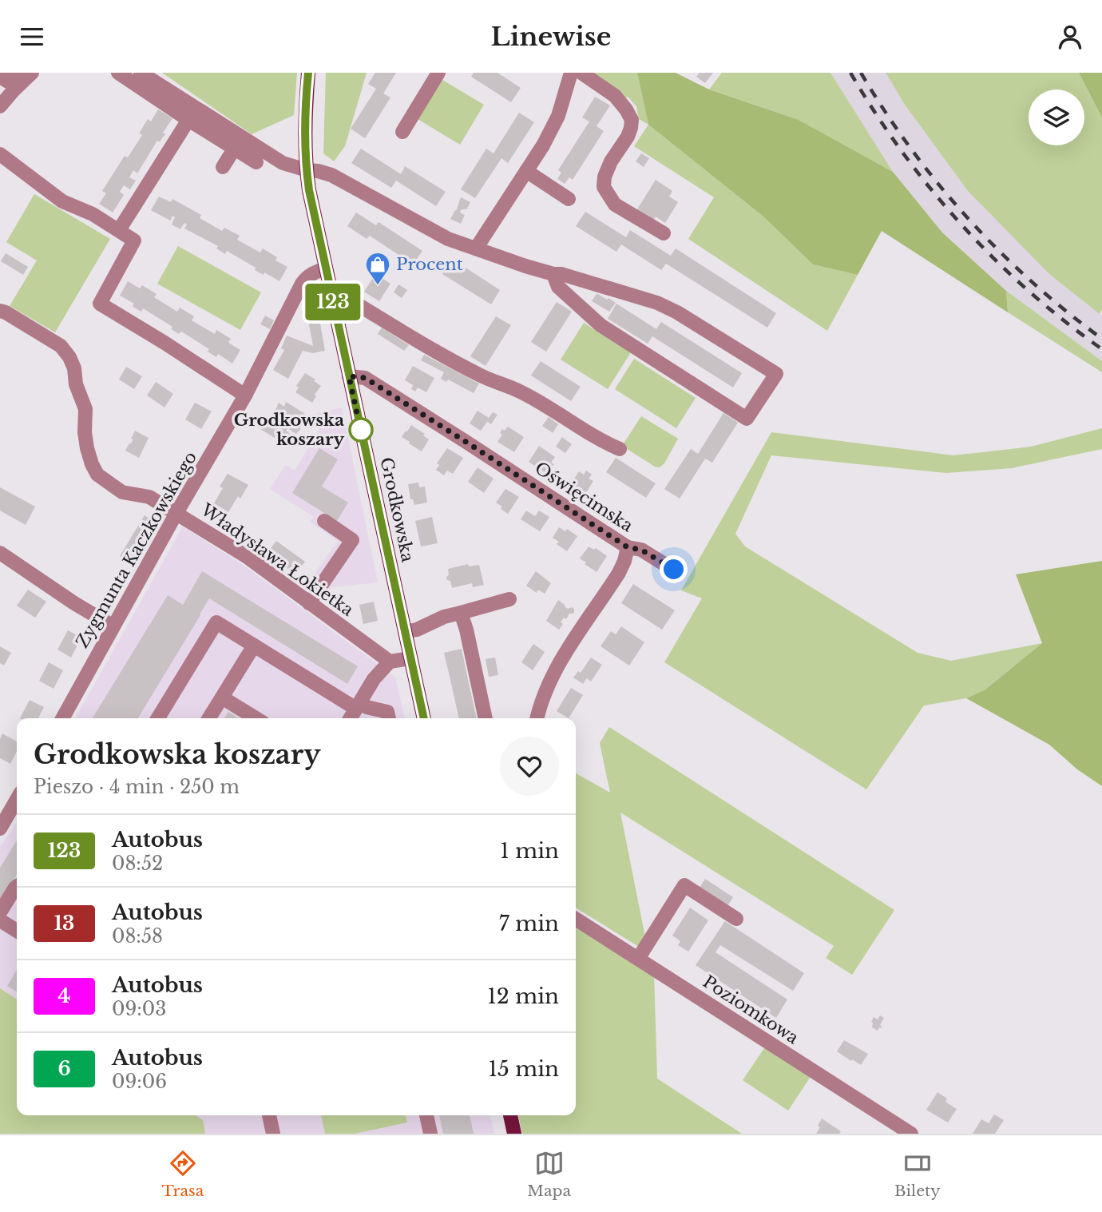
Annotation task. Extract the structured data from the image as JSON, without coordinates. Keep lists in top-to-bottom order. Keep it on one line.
{"streets":{"main road":["Grodkowska"],"street":["Oświęcimska","Zygmunta Kaczkowskiego","Władysława Łokietka","Poziomkowa"]},"crossings":[["Oświęcimska","Grodkowska"],["Grodkowska","Zygmunta Kaczkowskiego"],["Zygmunta Kaczkowskiego","Władysława Łokietka"]],"places":{"shop":["Procent"],"other":["Grodkowska koszary"]},"lines":["bus line 123"],"page":{"header":"Linewise","on_map":"123","heading":["Grodkowska koszary","Pieszo · 4 min · 250 m"],"list":[{"mark":"123","name":"Autobus","note":"08:52","value":"1 min"},{"mark":"13","name":"Autobus","note":"08:58","value":"7 min"},{"mark":"4","name":"Autobus","note":"09:03","value":"12 min"},{"mark":"6","name":"Autobus","note":"09:06","value":"15 min"}],"tabs":["Trasa","Mapa","Bilety"]}}
